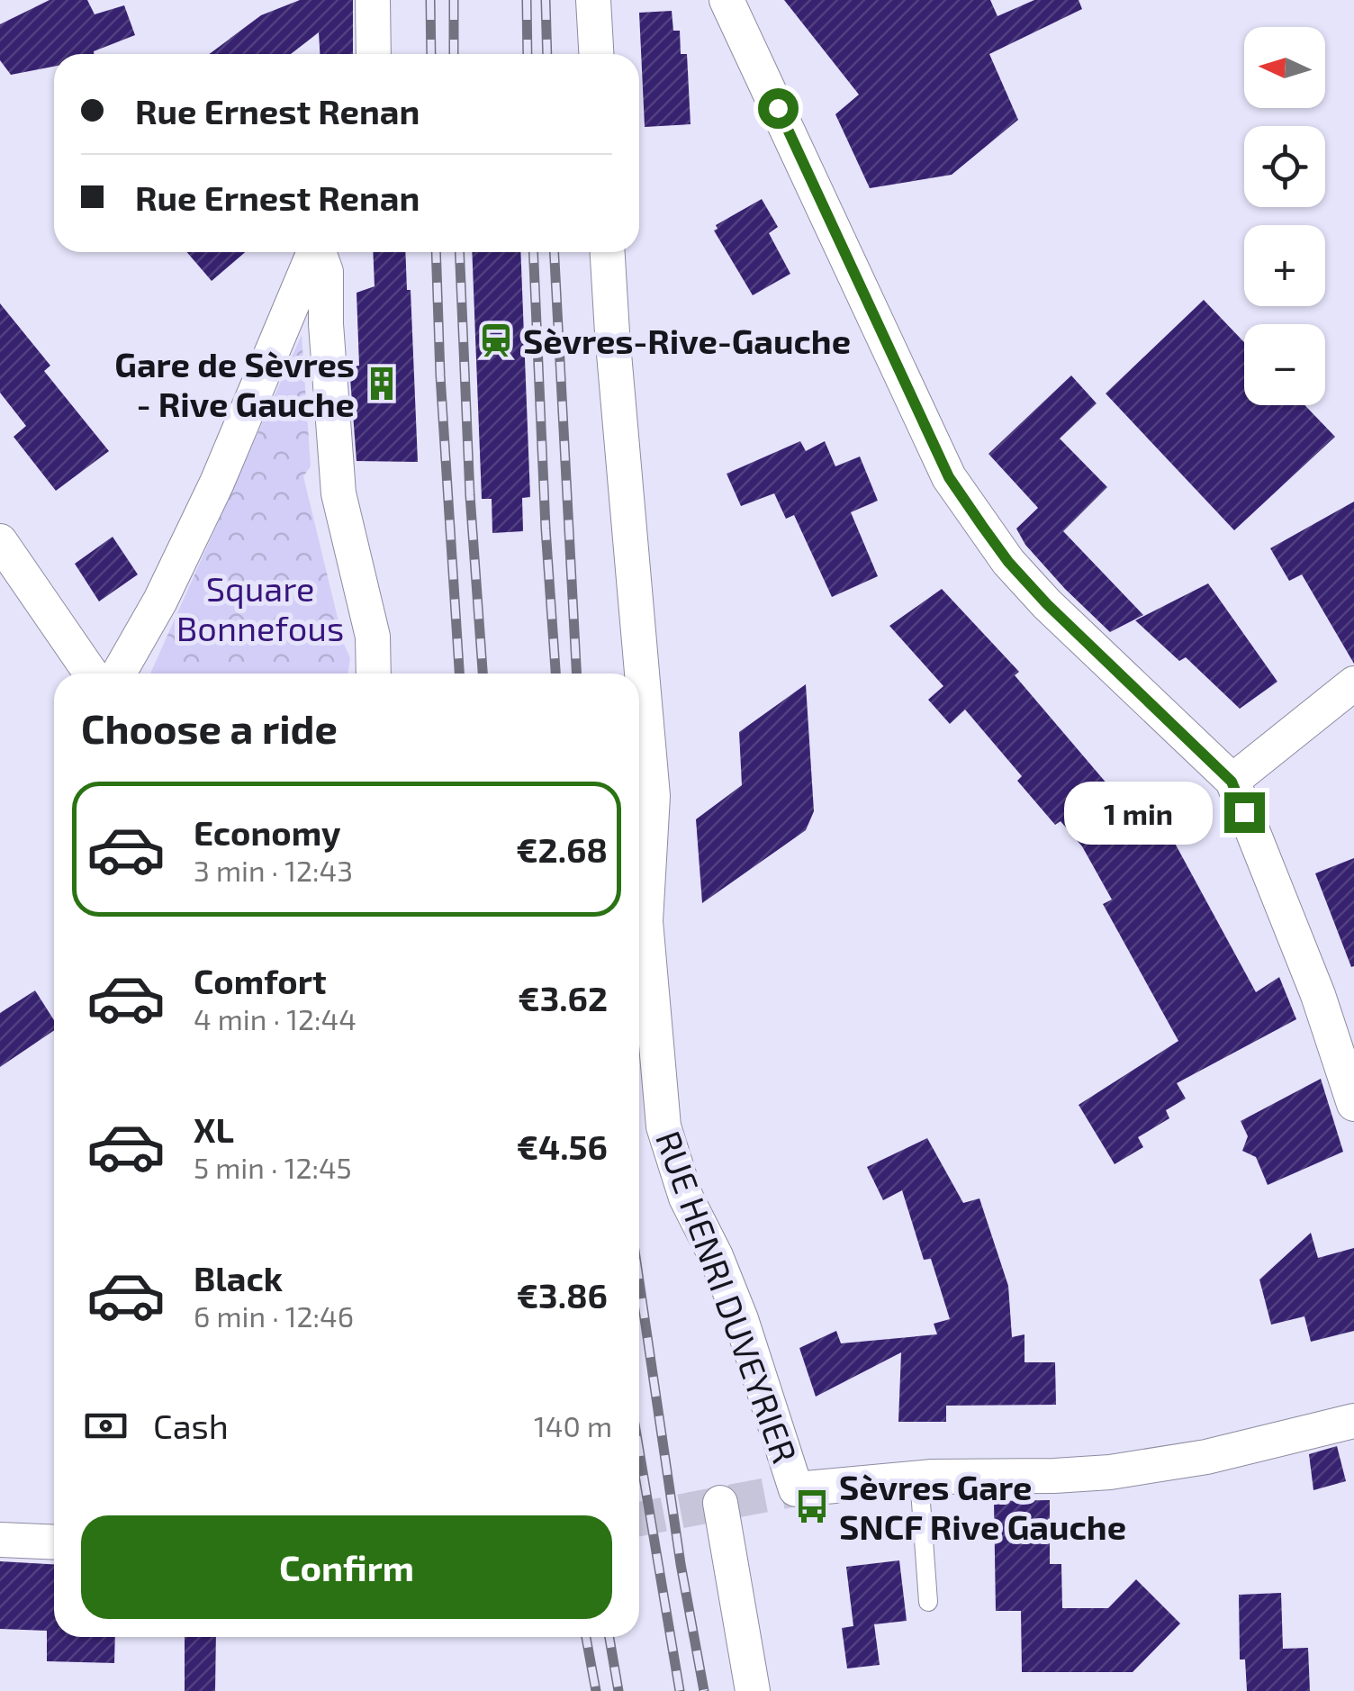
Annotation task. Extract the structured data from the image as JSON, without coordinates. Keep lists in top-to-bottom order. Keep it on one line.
{"streets":{"street":["RUE HENRI DUVEYRIER"]},"parks":["Square Bonnefous"],"places":{"station":["Sèvres-Rive-Gauche"],"building":["Gare de Sèvres - Rive Gauche"],"bus stop":["Sèvres Gare SNCF Rive Gauche"]},"north":"left","page":{"map_buttons":["+","−"],"banner":["Rue Ernest Renan","Rue Ernest Renan"],"heading":"Choose a ride","bubble":"1 min","list":[{"name":"Economy","note":"3 min · 12:43","value":"€2.68"},{"name":"Comfort","note":"4 min · 12:44","value":"€3.62"},{"name":"XL","note":"5 min · 12:45","value":"€4.56"},{"name":"Black","note":"6 min · 12:46","value":"€3.86"}],"pay":["Cash","140 m"],"buttons":"Confirm"}}
